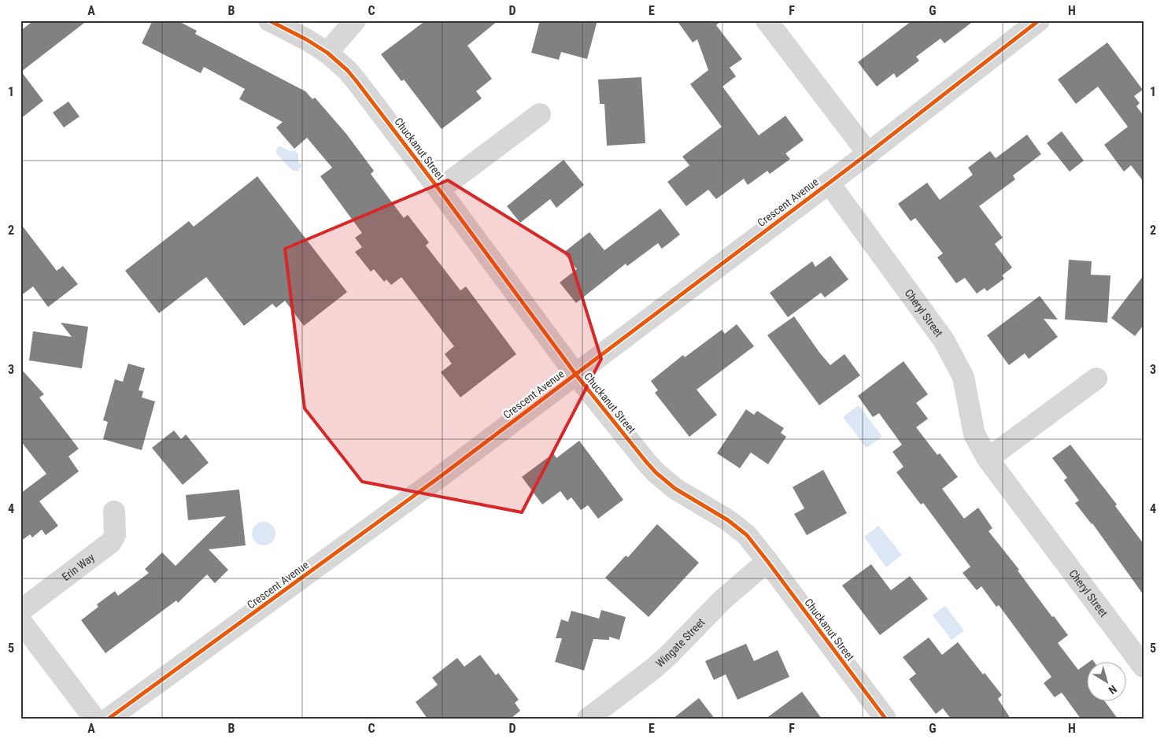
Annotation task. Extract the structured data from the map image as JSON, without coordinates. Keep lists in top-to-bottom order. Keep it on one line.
{"streets":{"street":["Chuckanut Street","Crescent Avenue","Cheryl Street","Erin Way","Wingate Street"]},"crossings":[["Chuckanut Street","Crescent Avenue"],["Chuckanut Street","Wingate Street"],["Crescent Avenue","Cheryl Street"]],"north":"bottom right","grid":{"columns":["A","B","C","D","E","F","G","H"],"rows":["1","2","3","4","5"]}}
